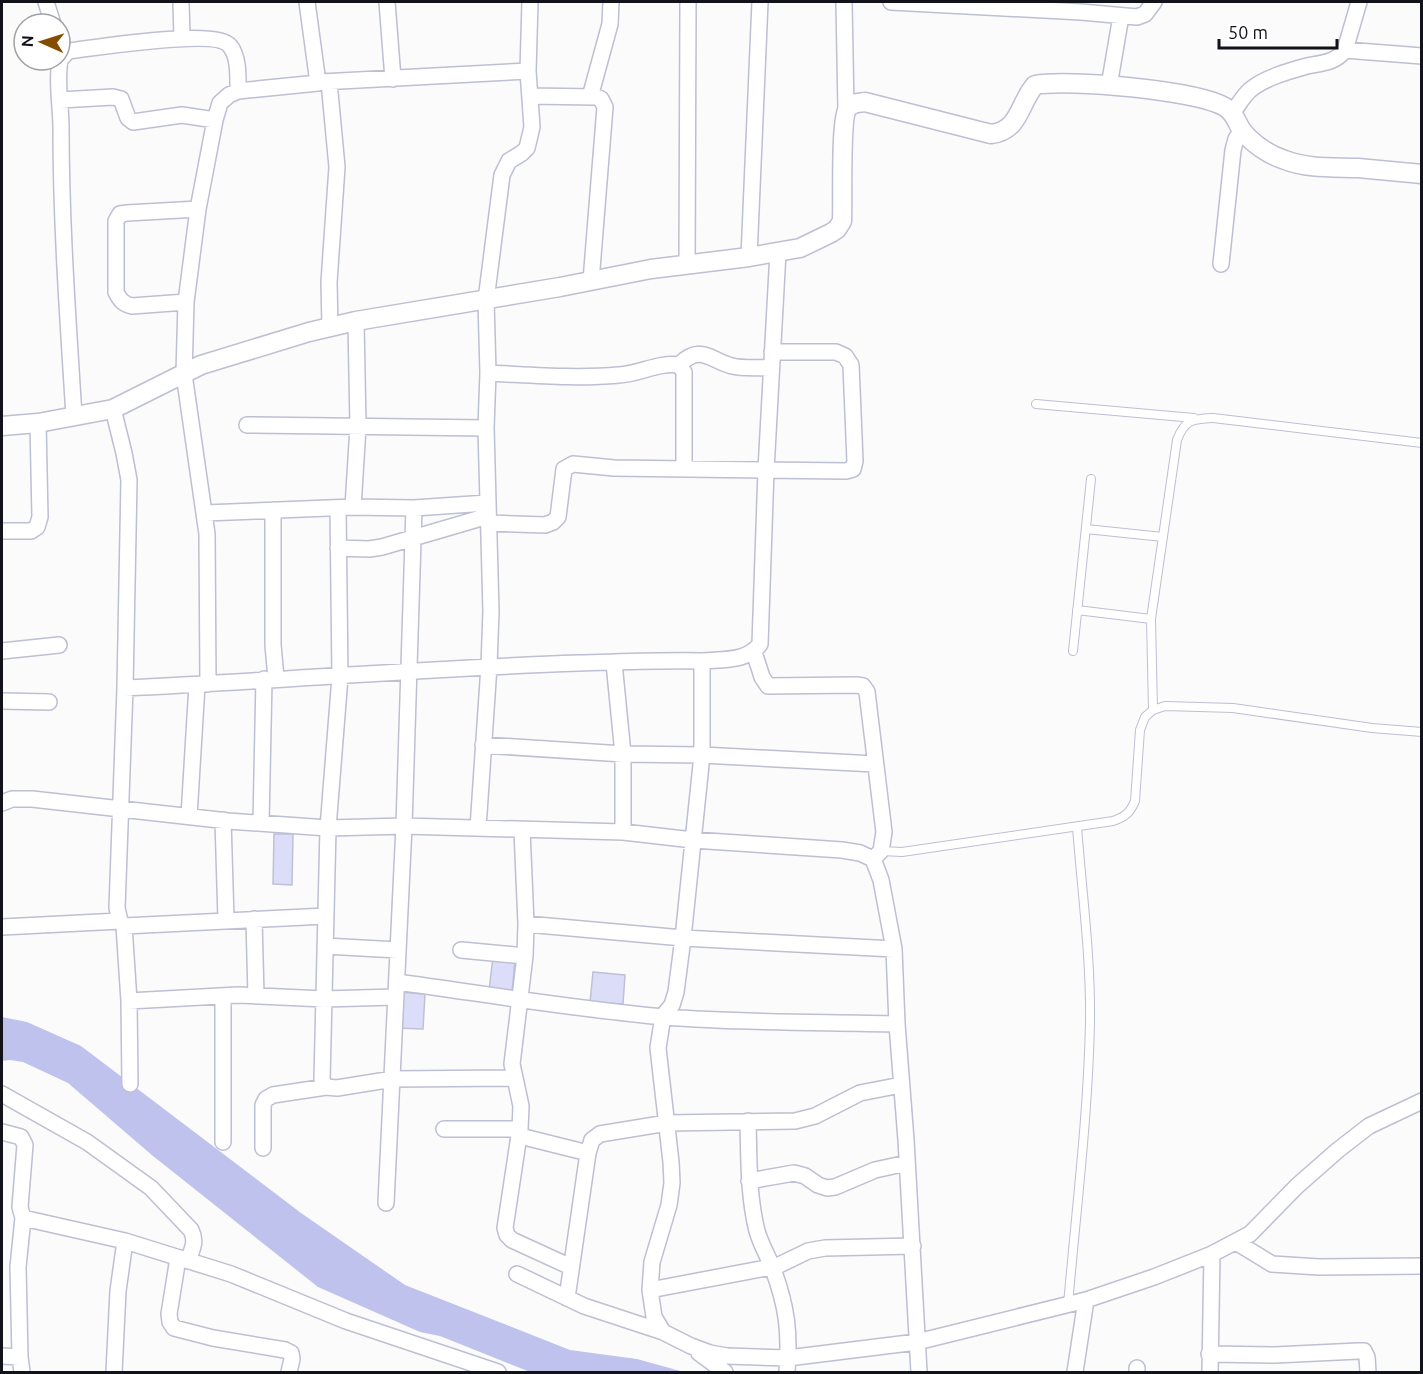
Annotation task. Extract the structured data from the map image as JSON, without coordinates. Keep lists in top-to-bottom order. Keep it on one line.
{"scale_bar":"50 m","north":"left"}
